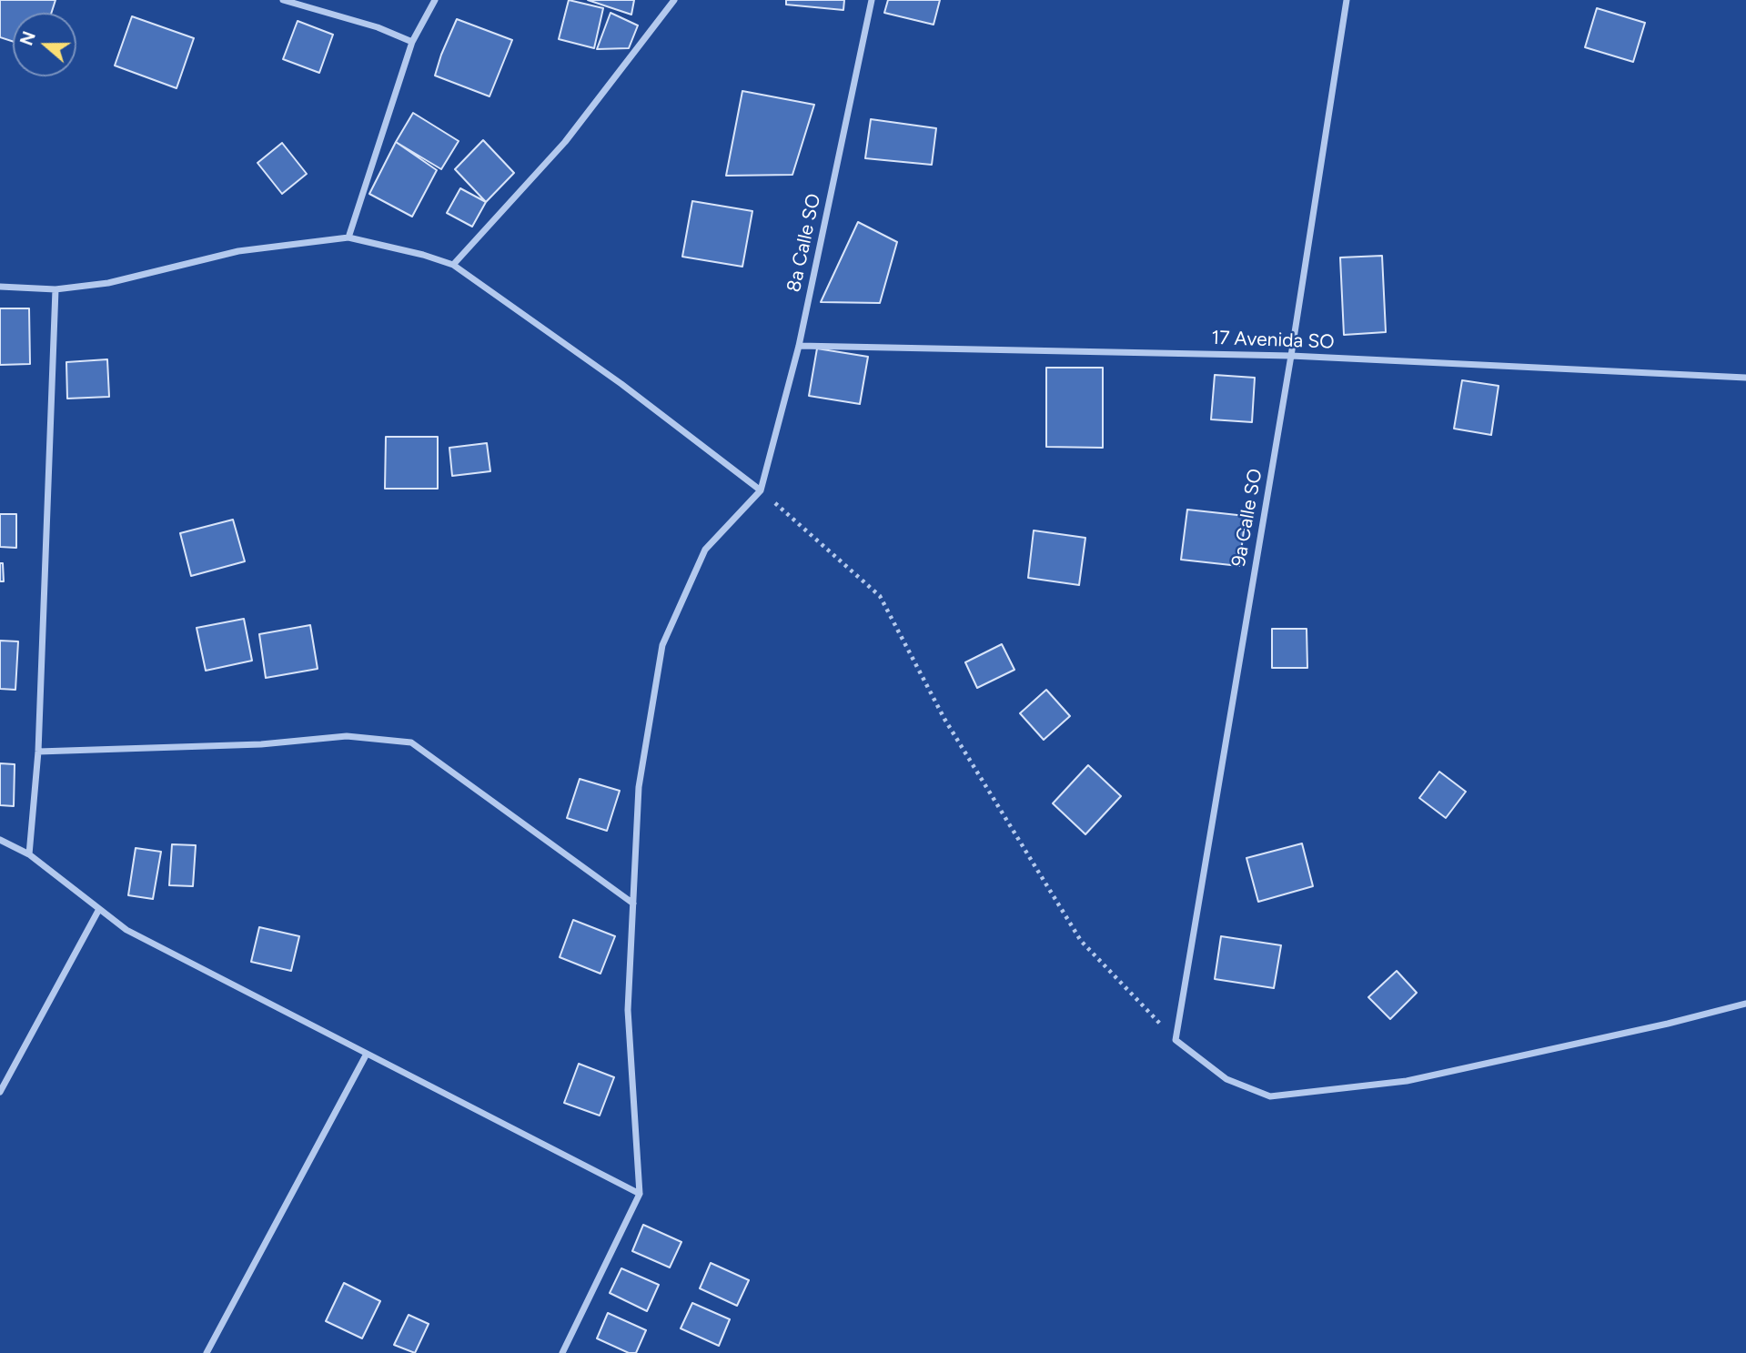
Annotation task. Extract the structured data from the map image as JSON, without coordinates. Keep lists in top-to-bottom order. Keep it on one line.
{"streets":{"street":["8a Calle SO","17 Avenida SO","9a Calle SO"]},"crossings":[["8a Calle SO","17 Avenida SO"],["17 Avenida SO","9a Calle SO"]],"north":"left"}
